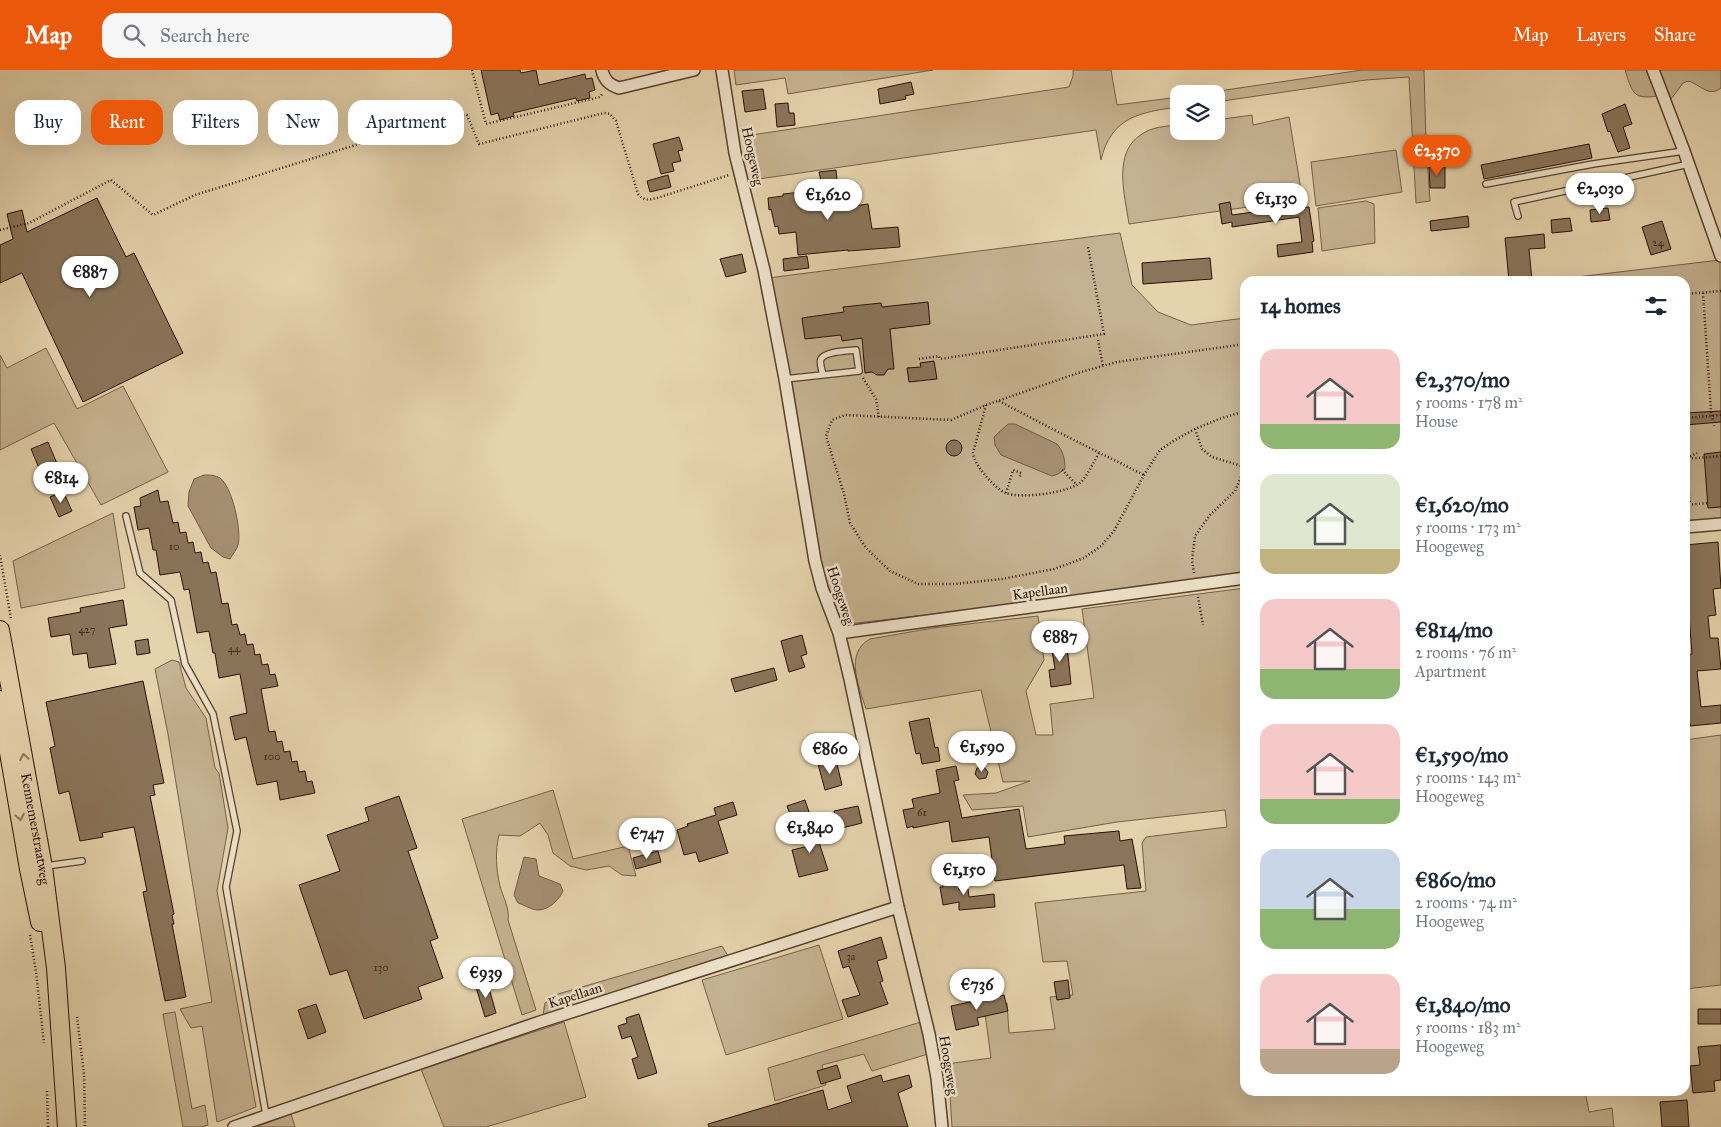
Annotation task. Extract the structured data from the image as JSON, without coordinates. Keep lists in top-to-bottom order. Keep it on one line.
{"streets":{"main road":["Kennemerstraatweg"],"street":["Hoogeweg","Kapellaan"]},"crossings":[["Hoogeweg","Kapellaan"]],"house_numbers":["24","10","427","44","100","61","3a","130"],"page":{"header":"Map","search":"Search here","nav":["Map","Layers","Share"],"chip":["Buy","Rent","Filters","New","Apartment"],"price":["€2,370","€2,030","€1,620","€1,130","€887","€814","€887","€1,590","€860","€1,840","€747","€1,150","€939","€736"],"heading":"14 homes","list":[{"name":"€2,370/mo","note":"5 rooms · 178 m² · House"},{"name":"€1,620/mo","note":"5 rooms · 173 m² · Hoogeweg"},{"name":"€814/mo","note":"2 rooms · 76 m² · Apartment"},{"name":"€1,590/mo","note":"5 rooms · 143 m² · Hoogeweg"},{"name":"€860/mo","note":"2 rooms · 74 m² · Hoogeweg"},{"name":"€1,840/mo","note":"5 rooms · 183 m² · Hoogeweg"}]}}
